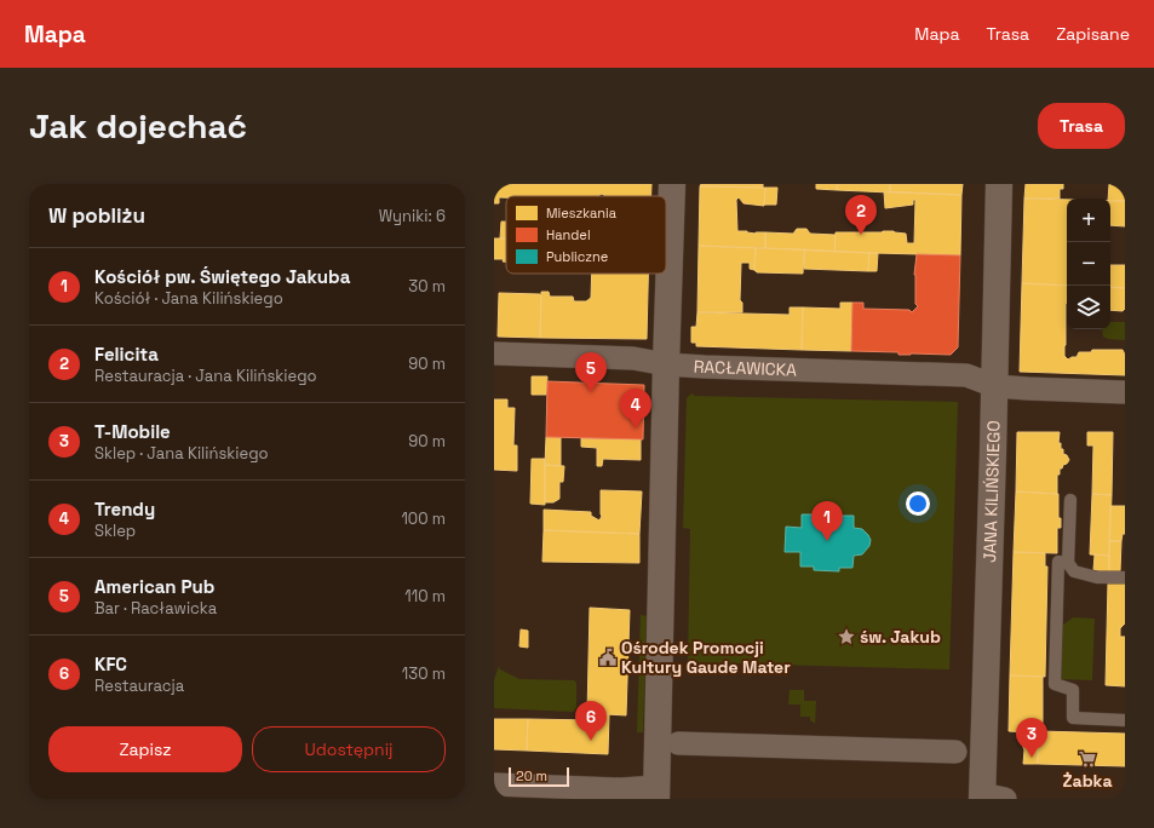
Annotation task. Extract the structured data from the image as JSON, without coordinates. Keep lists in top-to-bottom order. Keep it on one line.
{"streets":{"street":["RACŁAWICKA","JANA KILIŃSKIEGO"]},"crossings":[["RACŁAWICKA","JANA KILIŃSKIEGO"]],"places":{"place":["św. Jakub"],"public building":["Ośrodek Promocji Kultury Gaude Mater"],"supermarket":["Żabka"]},"legend":["Mieszkania","Handel","Publiczne"],"scale_bar":"20 m","page":{"header":"Mapa","nav":["Mapa","Trasa","Zapisane"],"buttons":["Trasa",["Zapisz","Udostępnij"]],"title":"Jak dojechać","heading":["W pobliżu","Wyniki: 6"],"pins":["2","5","4","1","6","3"],"map_buttons":["+","−"],"list":[{"mark":"1","name":"Kościół pw. Świętego Jakuba","note":"Kościół · Jana Kilińskiego","value":"30 m"},{"mark":"2","name":"Felicita","note":"Restauracja · Jana Kilińskiego","value":"90 m"},{"mark":"3","name":"T-Mobile","note":"Sklep · Jana Kilińskiego","value":"90 m"},{"mark":"4","name":"Trendy","note":"Sklep","value":"100 m"},{"mark":"5","name":"American Pub","note":"Bar · Racławicka","value":"110 m"},{"mark":"6","name":"KFC","note":"Restauracja","value":"130 m"}],"scale":"20 m"}}
